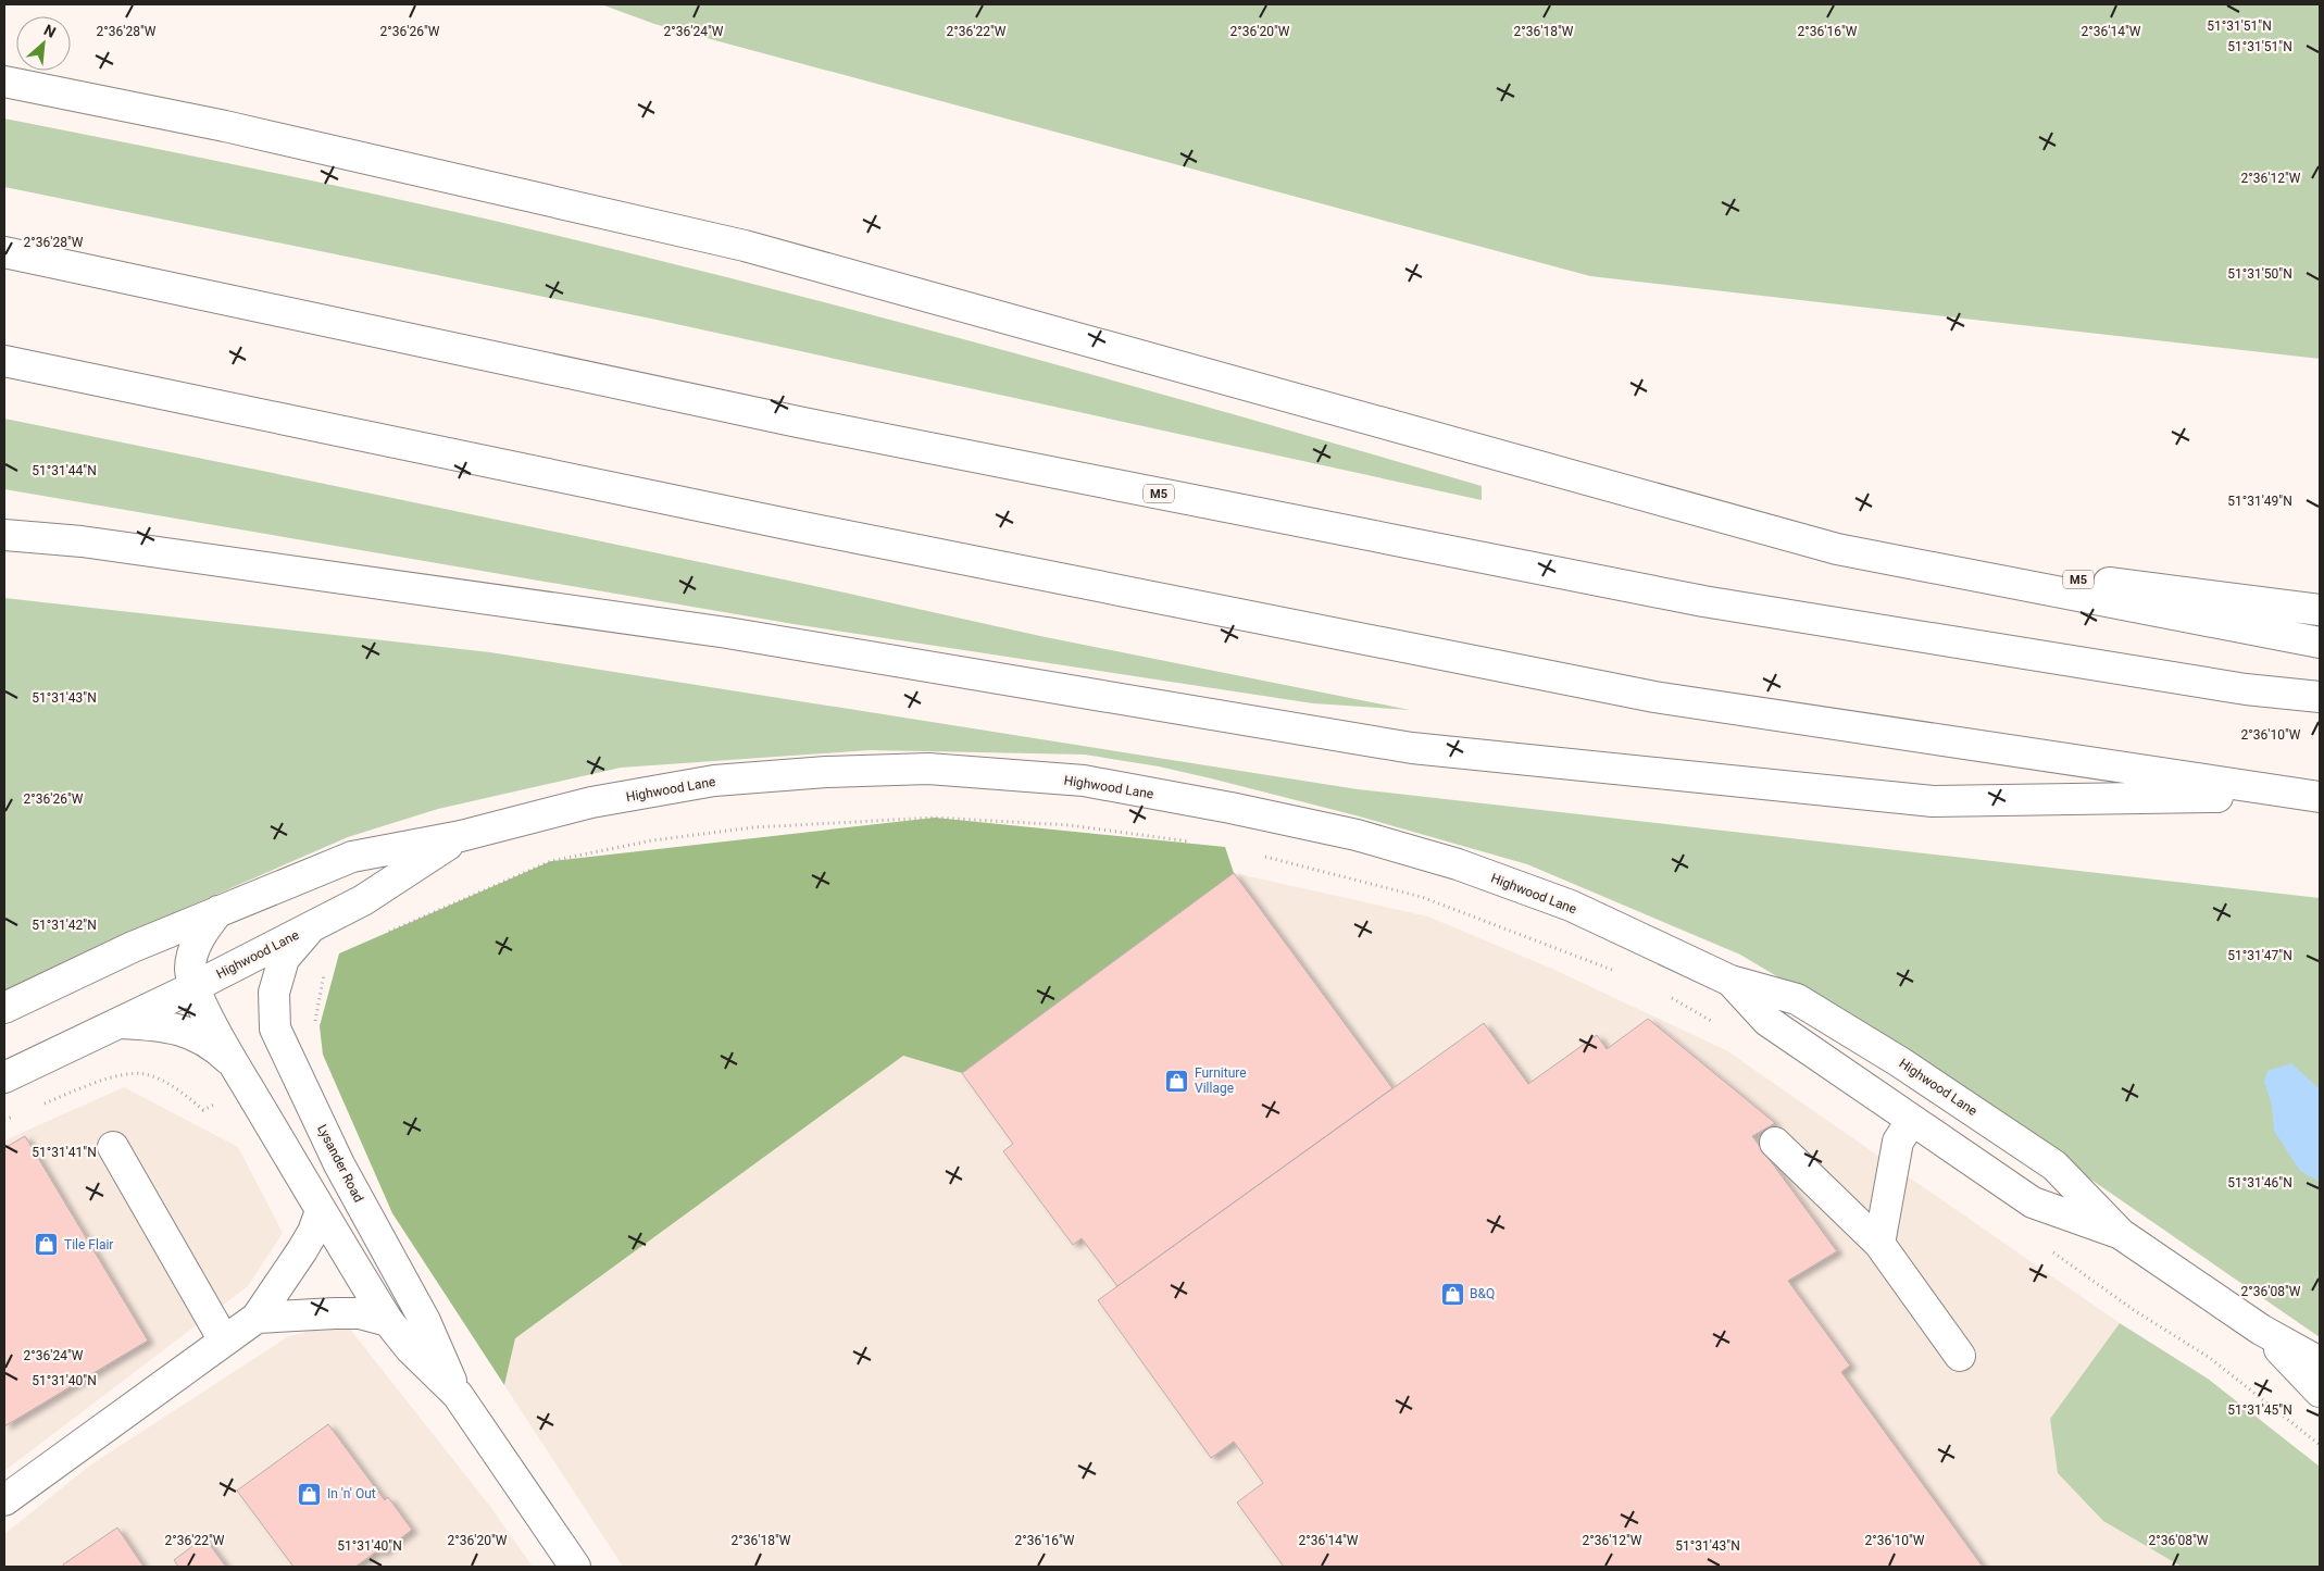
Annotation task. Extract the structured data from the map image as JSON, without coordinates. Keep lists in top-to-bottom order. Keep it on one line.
{"streets":{"main road":["M5","Highwood Lane","Lysander Road"]},"crossings":[["Highwood Lane","Lysander Road"]],"places":{"shop":["Furniture Village","Tile Flair","B&Q","In 'n' Out"]},"north":"top right","coordinates":["51°31'51\"N","2°36'28\"W","2°36'26\"W","2°36'24\"W","2°36'22\"W","2°36'20\"W","2°36'18\"W","2°36'16\"W","2°36'14\"W","2°36'12\"W","51°31'50\"N","51°31'44\"N","51°31'49\"N","51°31'43\"N","2°36'10\"W","51°31'42\"N","51°31'47\"N","51°31'41\"N","51°31'46\"N","2°36'08\"W","51°31'40\"N","51°31'45\"N"]}
